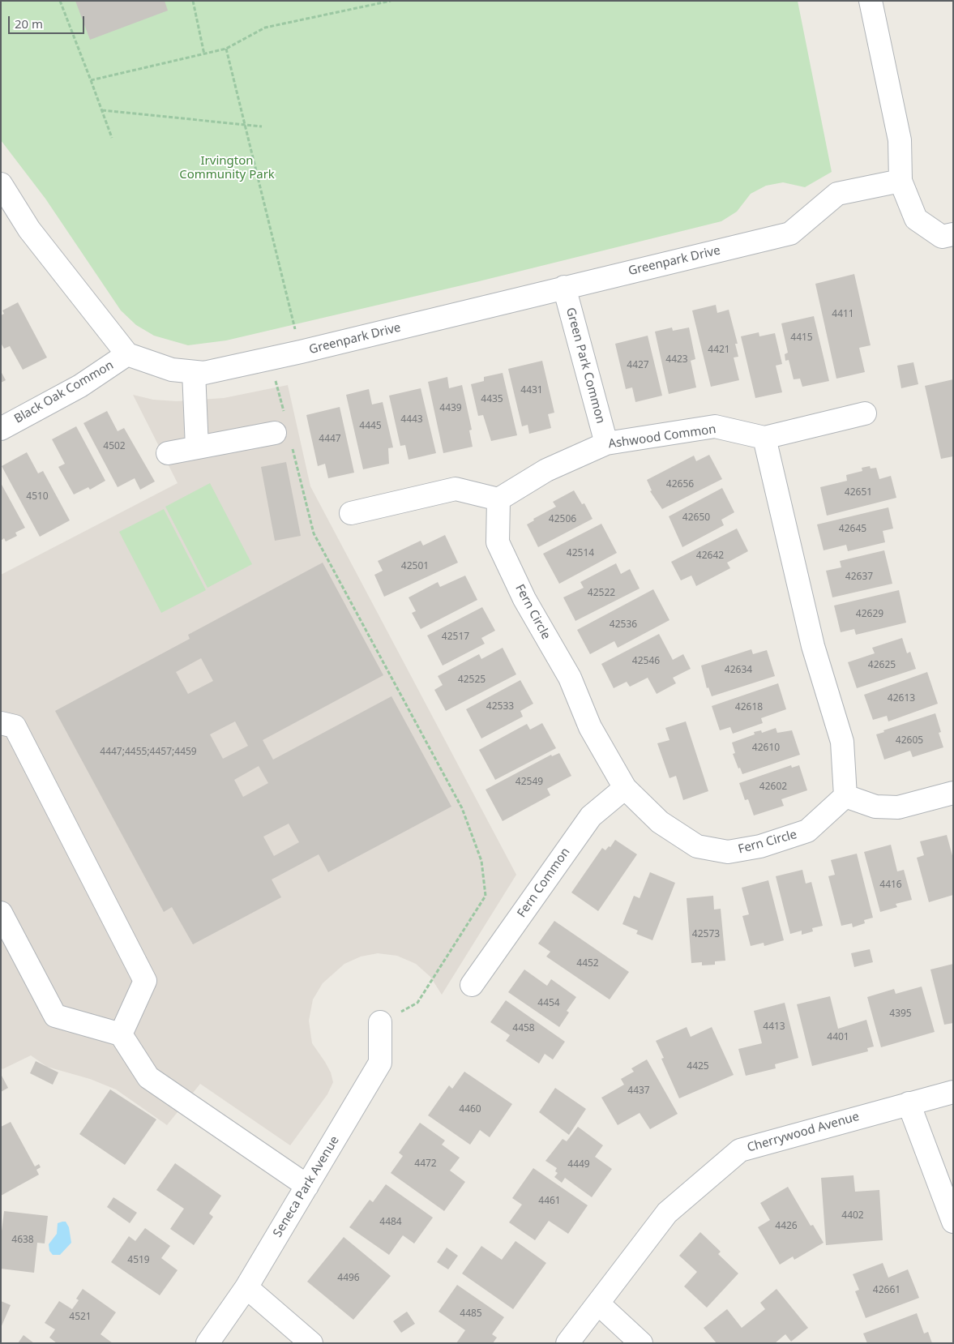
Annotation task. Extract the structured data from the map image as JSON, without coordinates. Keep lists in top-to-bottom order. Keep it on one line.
{"streets":{"street":["Greenpark Drive","Green Park Common","Black Oak Common","Ashwood Common","Fern Circle","Fern Common","Cherrywood Avenue","Seneca Park Avenue"]},"crossings":[["Greenpark Drive","Green Park Common"],["Greenpark Drive","Black Oak Common"],["Green Park Common","Ashwood Common"],["Ashwood Common","Fern Circle"],["Fern Circle","Fern Common"]],"parks":["Irvington Community Park"],"house_numbers":["4411","4415","4421","4423","4427","4431","4435","4439","4443","4445","4447","4502","42656","42651","4510","42650","42506","42645","42514","42642","42501","42637","42522","42629","42536","42517","42546","42625","42634","42525","42613","42533","42618","42605","42610","4447;4455;4457;4459","42549","42602","4416","42573","4452","4454","4395","4413","4458","4401","4425","4437","4460","4472","4449","4461","4402","4484","4426","4638","4519","4496","42661","4485","4521"],"scale_bar":"20 m"}
